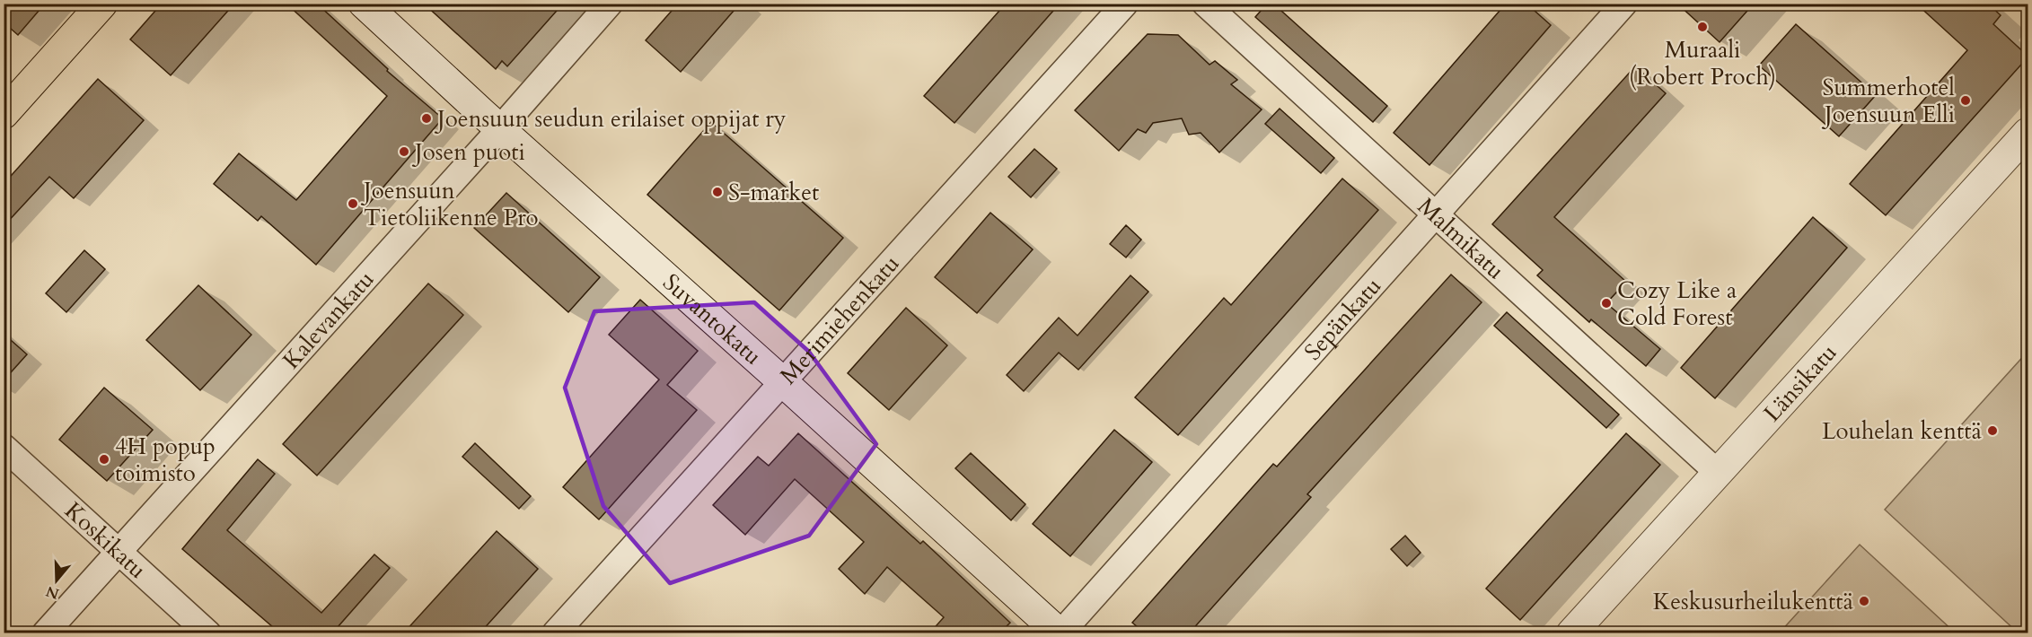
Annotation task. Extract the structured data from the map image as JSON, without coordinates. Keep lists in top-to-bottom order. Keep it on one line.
{"streets":{"main road":["Suvantokatu","Länsikatu"],"street":["Malmikatu","Merimiehenkatu","Sepänkatu","Kalevankatu","Koskikatu"]},"crossings":[["Malmikatu","Sepänkatu"],["Malmikatu","Länsikatu"],["Suvantokatu","Merimiehenkatu"],["Suvantokatu","Sepänkatu"],["Suvantokatu","Kalevankatu"],["Kalevankatu","Koskikatu"]],"places":["Muraali (Robert Proch)","Summerhotel Joensuun Elli","Joensuun seudun erilaiset oppijat ry","Josen puoti","S-market","Joensuun Tietoliikenne Pro","Cozy Like a Cold Forest","Louhelan kenttä","4H popup toimisto","Keskusurheilukenttä"],"north":"bottom"}
